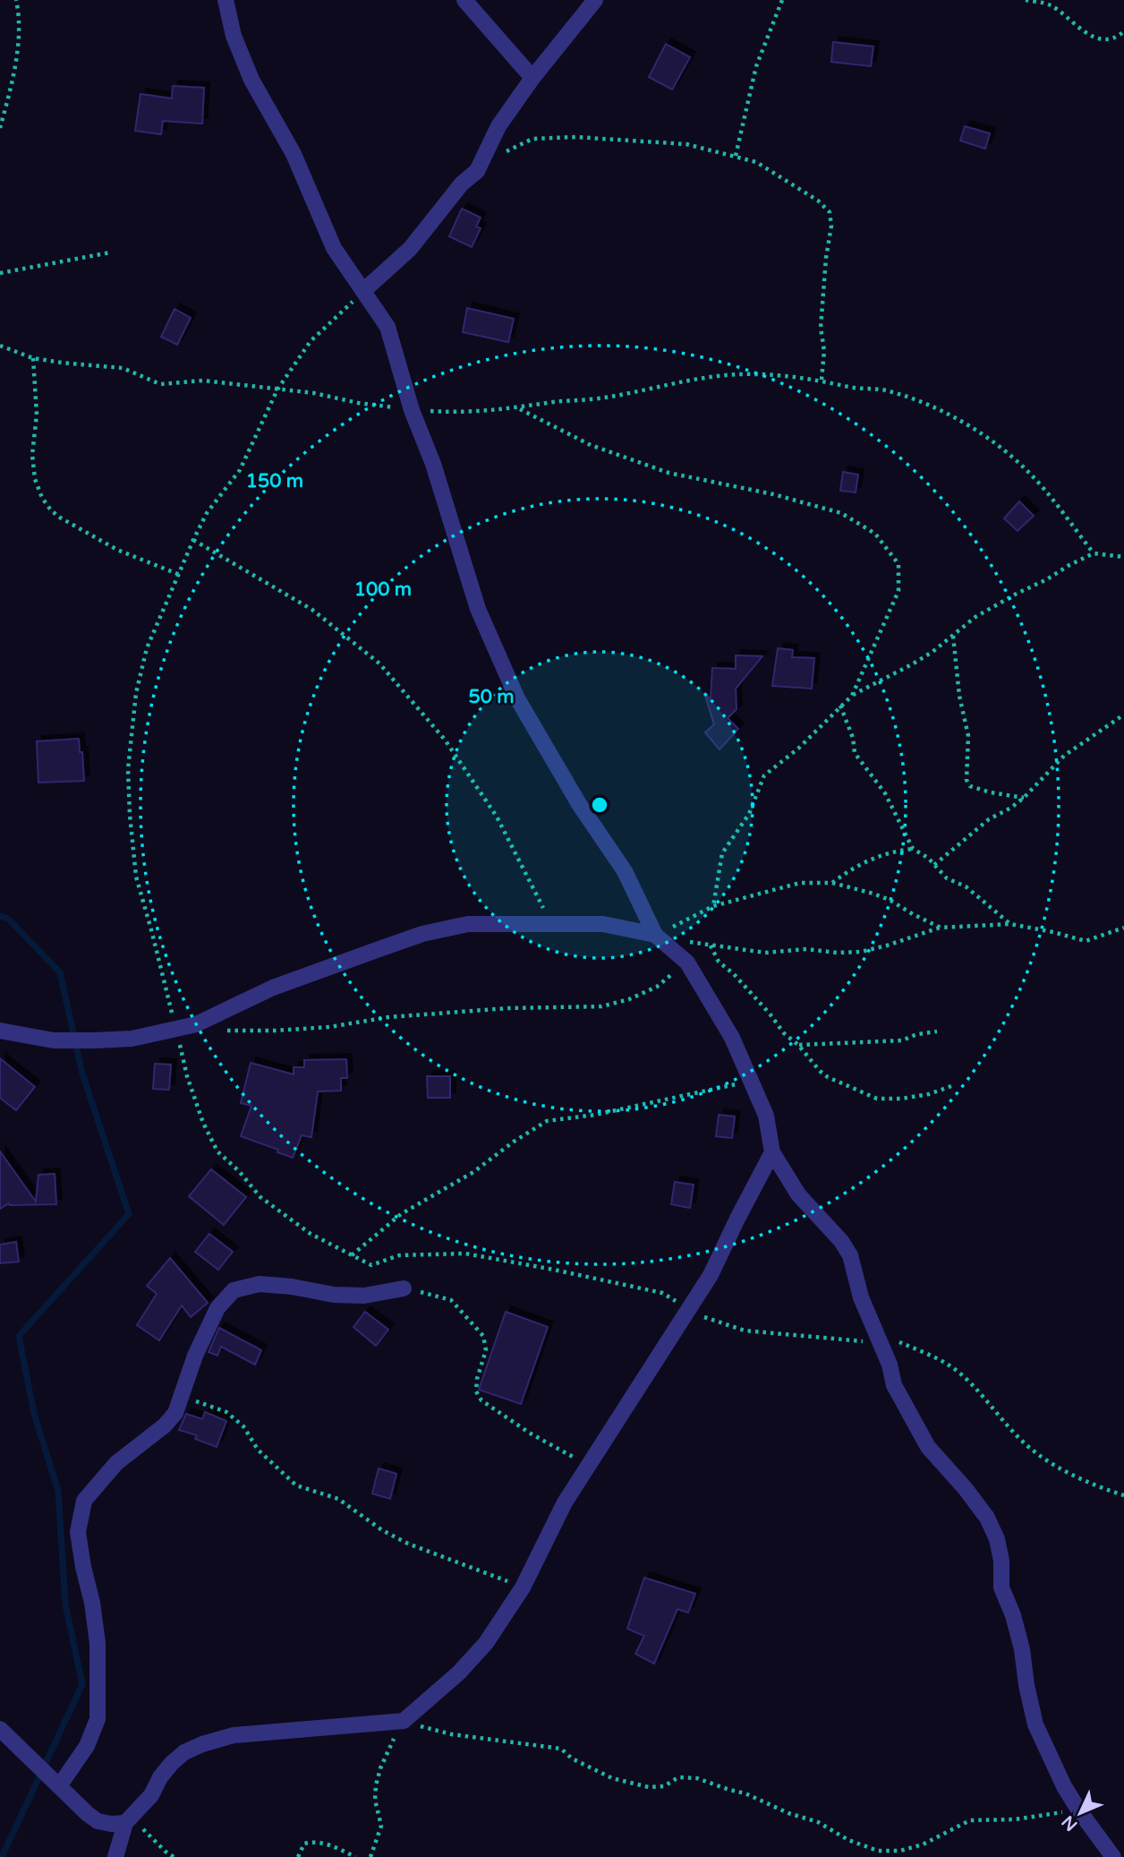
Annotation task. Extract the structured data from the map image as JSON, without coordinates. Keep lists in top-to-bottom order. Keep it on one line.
{"north":"bottom left","rings":["150 m","100 m","50 m"]}
